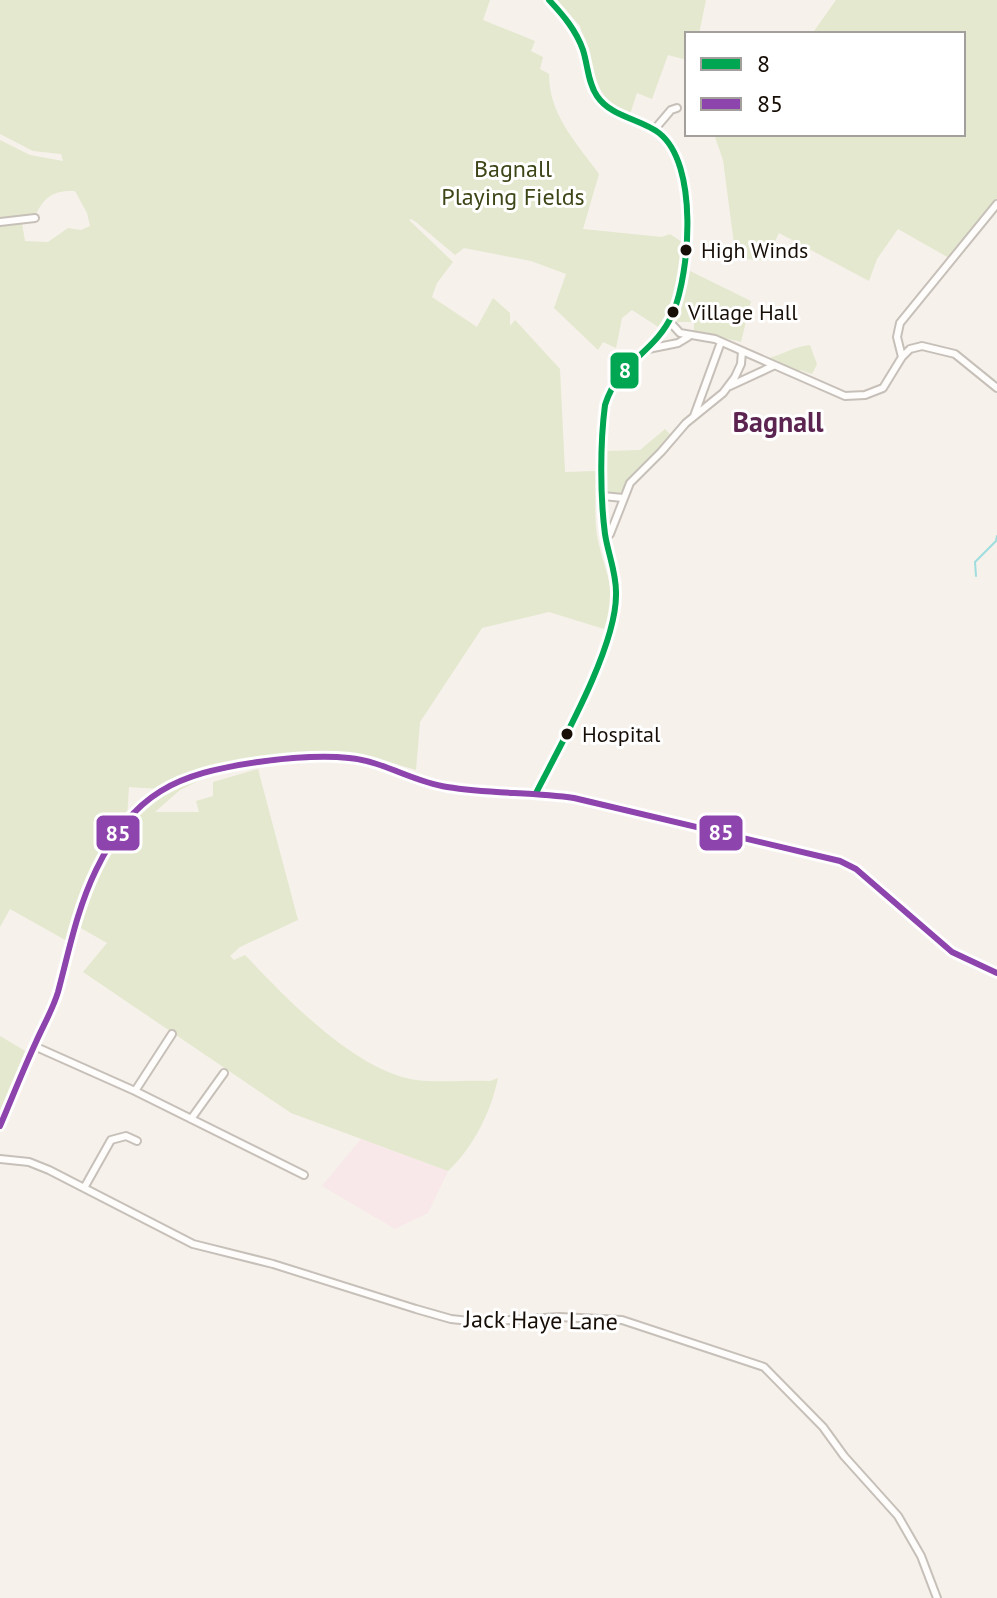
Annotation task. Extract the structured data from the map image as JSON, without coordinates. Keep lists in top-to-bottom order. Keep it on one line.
{"streets":{"street":["Jack Haye Lane"]},"districts":["Bagnall"],"parks":["Bagnall Playing Fields"],"places":["High Winds","Village Hall","Hospital"],"lines":["transit line 8","transit line 85"],"legend":["8","85"]}
